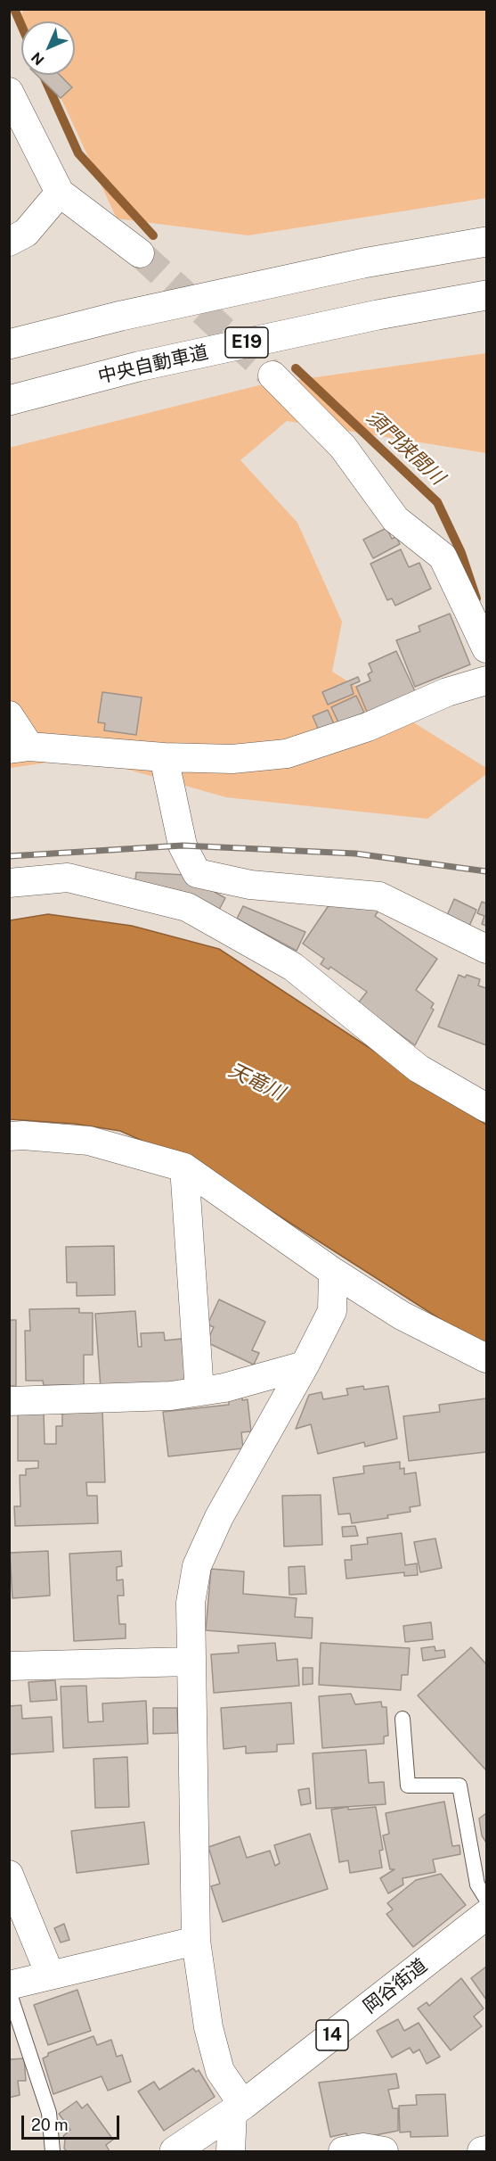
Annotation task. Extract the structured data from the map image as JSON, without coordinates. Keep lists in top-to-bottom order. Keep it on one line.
{"streets":{"main road":["E19","中央自動車道","岡谷街道","14"]},"water":["須門狭間川","天竜川"],"scale_bar":"20 m","north":"bottom left"}
